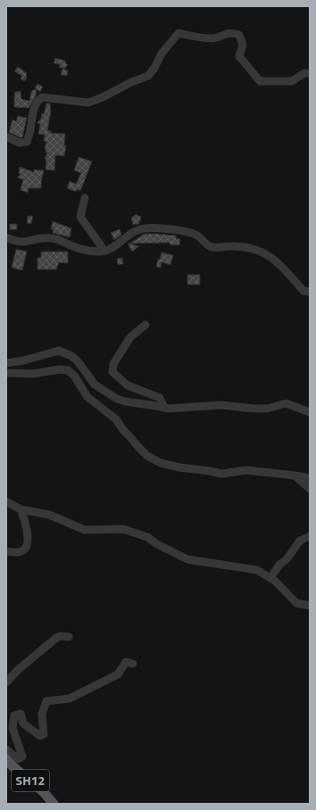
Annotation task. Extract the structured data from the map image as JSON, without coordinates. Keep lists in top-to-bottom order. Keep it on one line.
{"streets":{"main road":["SH12"]}}
